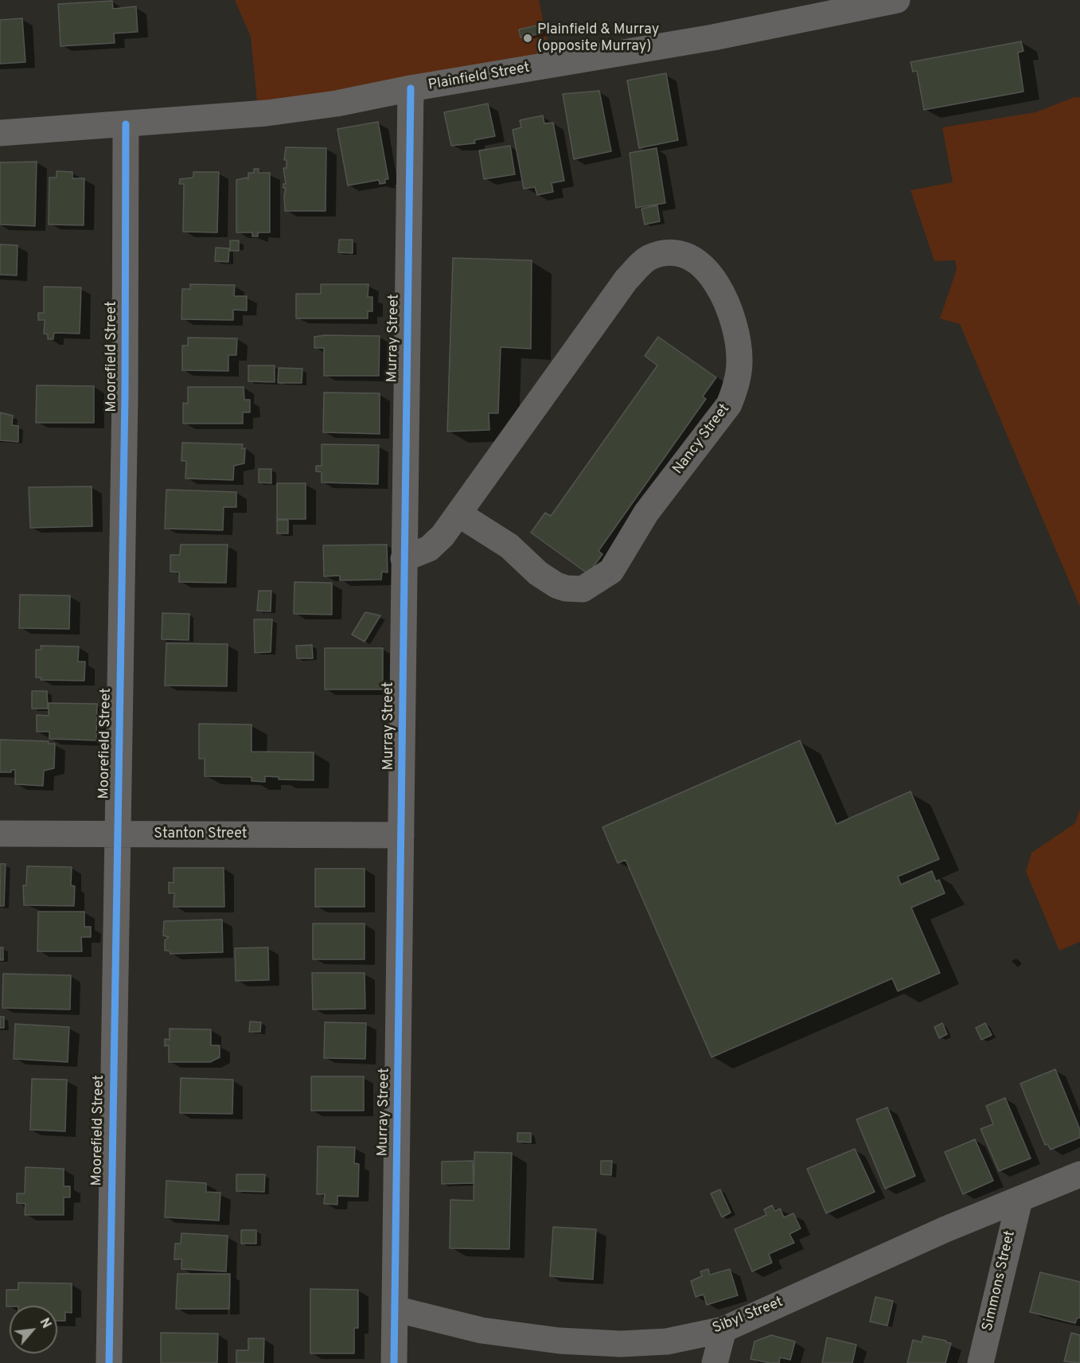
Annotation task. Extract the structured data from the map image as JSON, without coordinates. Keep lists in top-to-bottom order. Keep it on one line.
{"streets":{"main road":["Plainfield Street"],"street":["Murray Street","Moorefield Street","Nancy Street","Stanton Street","Simmons Street","Sibyl Street"]},"crossings":[["Plainfield Street","Murray Street"],["Plainfield Street","Moorefield Street"],["Murray Street","Nancy Street"],["Murray Street","Stanton Street"],["Murray Street","Sibyl Street"],["Moorefield Street","Stanton Street"],["Simmons Street","Sibyl Street"]],"places":["Plainfield & Murray (opposite Murray)"],"north":"top right"}
